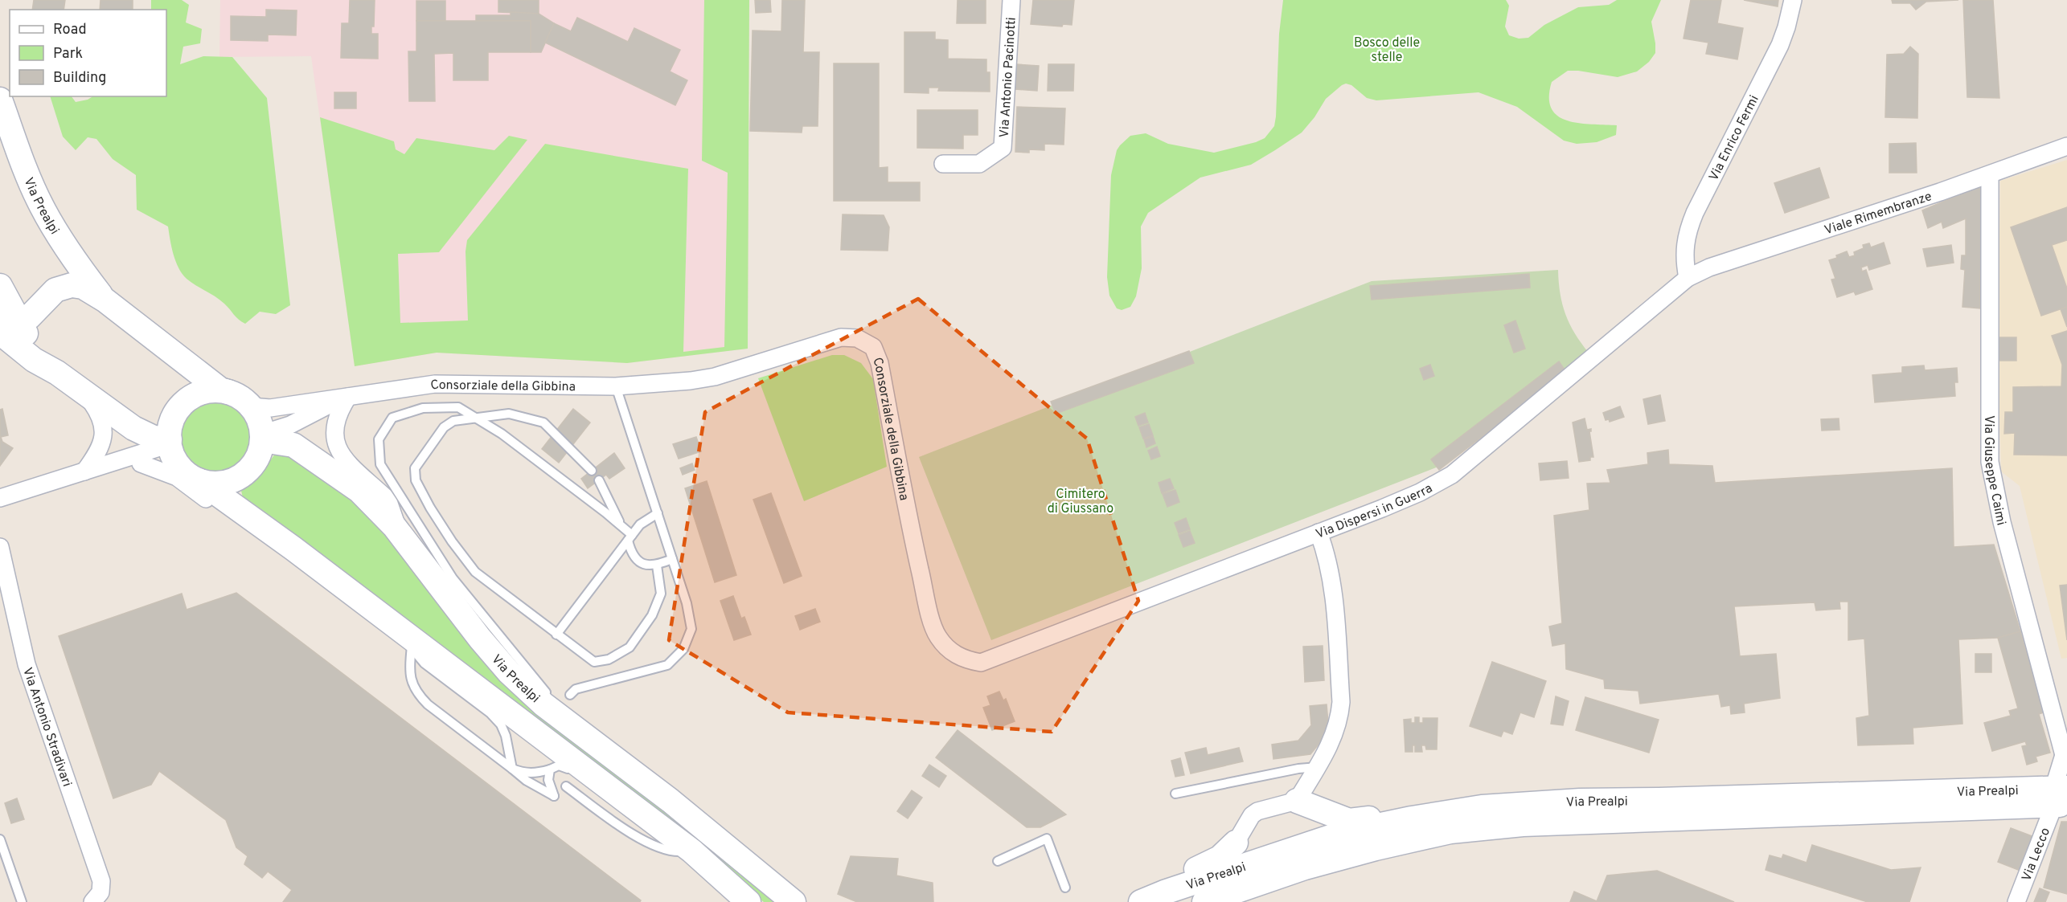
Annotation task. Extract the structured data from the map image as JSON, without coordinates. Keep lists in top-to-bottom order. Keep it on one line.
{"streets":{"main road":["Via Prealpi"],"street":["Via Antonio Pacinotti","Via Enrico Fermi","Viale Rimembranze","Consorziale della Gibbina","Via Giuseppe Caimi","Via Dispersi in Guerra","Via Antonio Stradivari","Via Lecco"]},"crossings":[["Via Enrico Fermi","Viale Rimembranze"],["Via Enrico Fermi","Via Dispersi in Guerra"],["Via Prealpi","Via Lecco"],["Viale Rimembranze","Via Giuseppe Caimi"],["Viale Rimembranze","Via Dispersi in Guerra"],["Consorziale della Gibbina","Via Dispersi in Guerra"],["Via Giuseppe Caimi","Via Lecco"]],"parks":["Bosco delle stelle","Cimitero di Giussano"],"legend":["Road","Park","Building"]}
